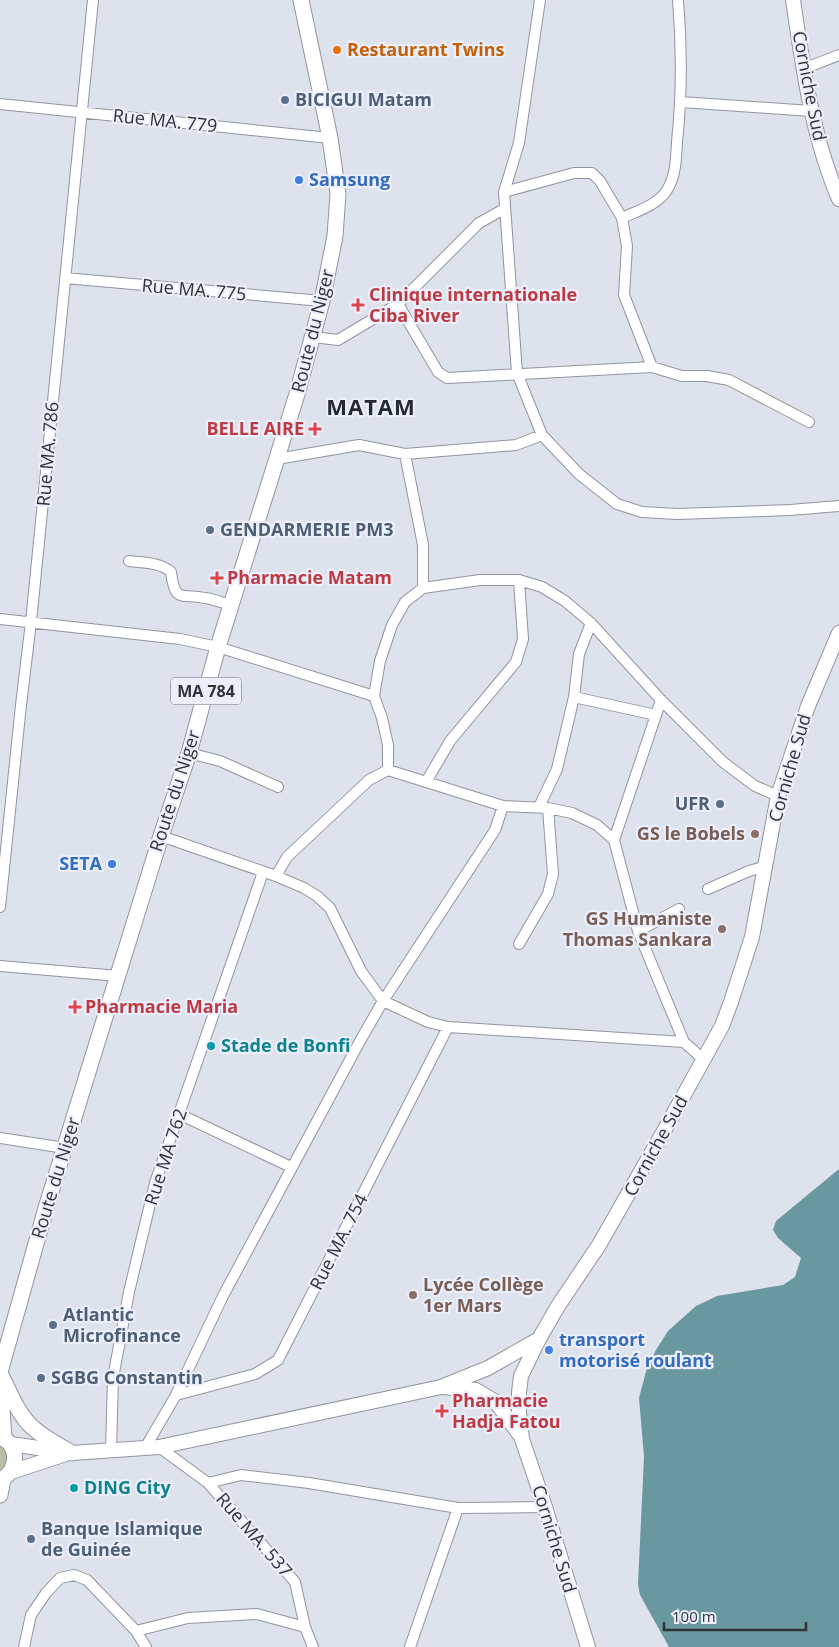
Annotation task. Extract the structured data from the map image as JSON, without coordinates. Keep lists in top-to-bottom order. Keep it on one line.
{"streets":{"main road":["Corniche Sud","Route du Niger","MA 784"],"street":["Rue MA. 779","Rue MA. 775","Rue MA. 786","Rue MA 762","Rue MA. 754","Rue MA. 537"]},"crossings":[["Rue MA. 779","Route du Niger"],["Rue MA. 779","Rue MA. 786"],["Rue MA. 775","Route du Niger"],["Rue MA. 775","Rue MA. 786"]],"districts":["MATAM"],"places":{"other":["Restaurant Twins","BICIGUI Matam","Samsung","GENDARMERIE PM3","UFR","GS le Bobels","SETA","GS Humaniste Thomas Sankara","Stade de Bonfi","Lycée Collège 1er Mars","Atlantic Microfinance","transport motorisé roulant","SGBG Constantin","DING City","Banque Islamique de Guinée"],"health":["Clinique internationale Ciba River","BELLE AIRE","Pharmacie Matam","Pharmacie Maria","Pharmacie Hadja Fatou"]},"scale_bar":"100 m"}
